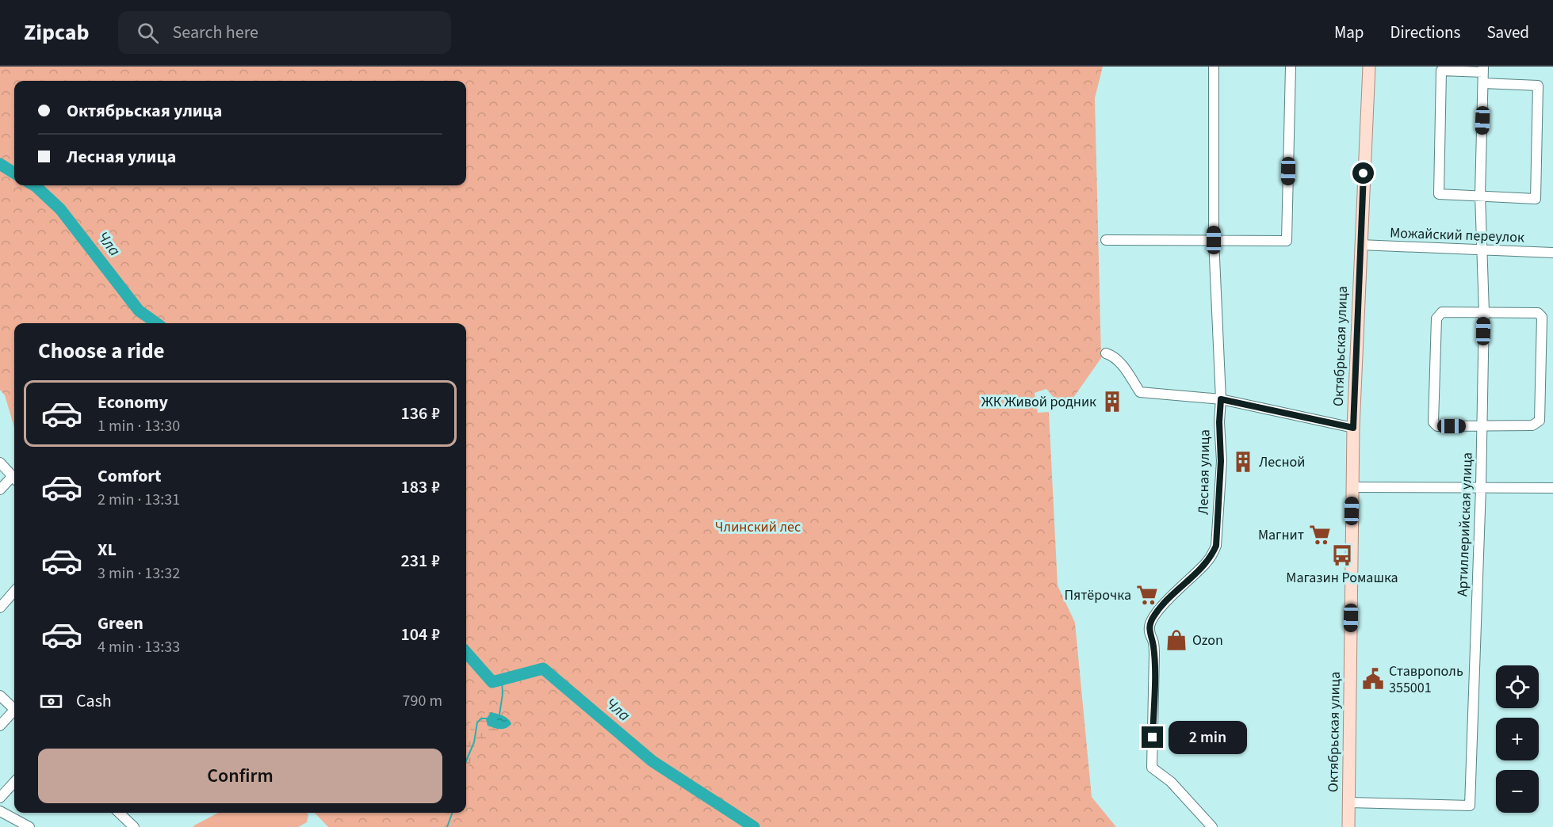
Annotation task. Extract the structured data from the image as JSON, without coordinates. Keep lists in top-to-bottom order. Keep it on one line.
{"streets":{"main road":["Октябрьская улица"],"street":["Можайский переулок","Лесная улица","Артиллерийская улица"]},"crossings":[["Можайский переулок","Октябрьская улица"],["Можайский переулок","Артиллерийская улица"],["Октябрьская улица","Артиллерийская улица"]],"water":["Чла"],"parks":["Члинский лес"],"places":{"building":["ЖК Живой родник","Лесной"],"supermarket":["Магнит","Пятёрочка"],"bus stop":["Магазин Ромашка"],"shop":["Ozon"],"public building":["Ставрополь 355001"]},"page":{"header":"Zipcab","search":"Search here","nav":["Map","Directions","Saved"],"banner":["Октябрьская улица","Лесная улица"],"heading":"Choose a ride","list":[{"name":"Economy","note":"1 min · 13:30","value":"136 ₽"},{"name":"Comfort","note":"2 min · 13:31","value":"183 ₽"},{"name":"XL","note":"3 min · 13:32","value":"231 ₽"},{"name":"Green","note":"4 min · 13:33","value":"104 ₽"}],"map_buttons":["+","−"],"pay":["Cash","790 m"],"bubble":"2 min","buttons":"Confirm"}}
